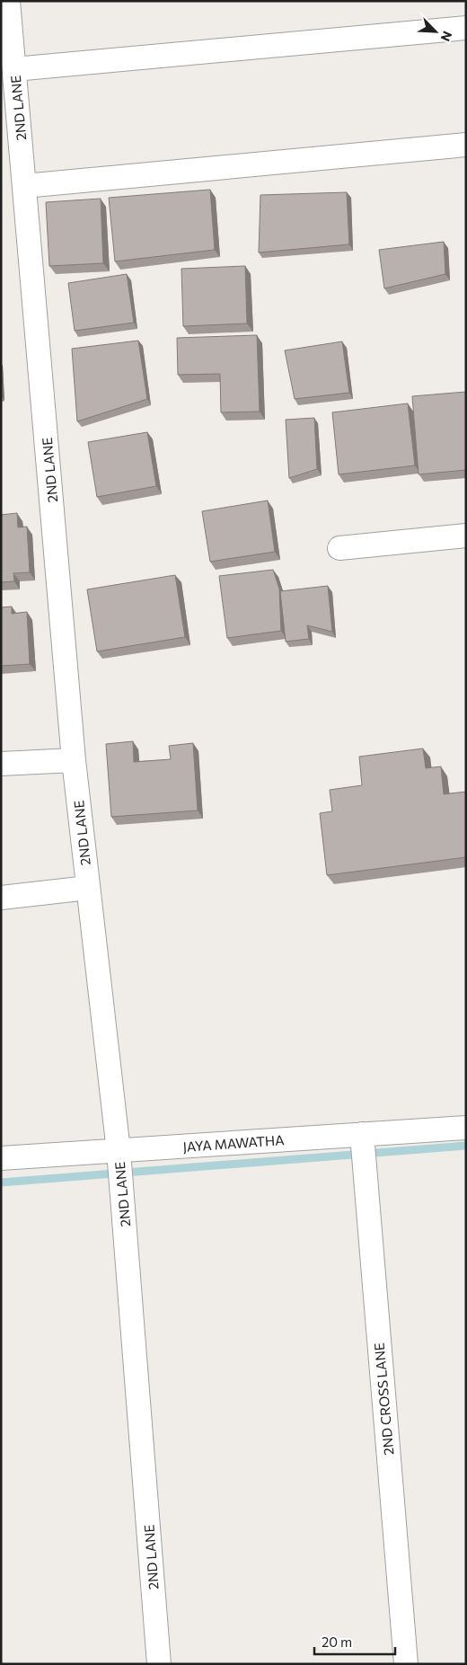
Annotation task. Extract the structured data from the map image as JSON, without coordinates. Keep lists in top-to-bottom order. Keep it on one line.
{"streets":{"street":["2ND LANE","JAYA MAWATHA","2ND CROSS LANE"]},"crossings":[["2ND LANE","JAYA MAWATHA"],["JAYA MAWATHA","2ND CROSS LANE"]],"scale_bar":"20 m","north":"bottom right"}
